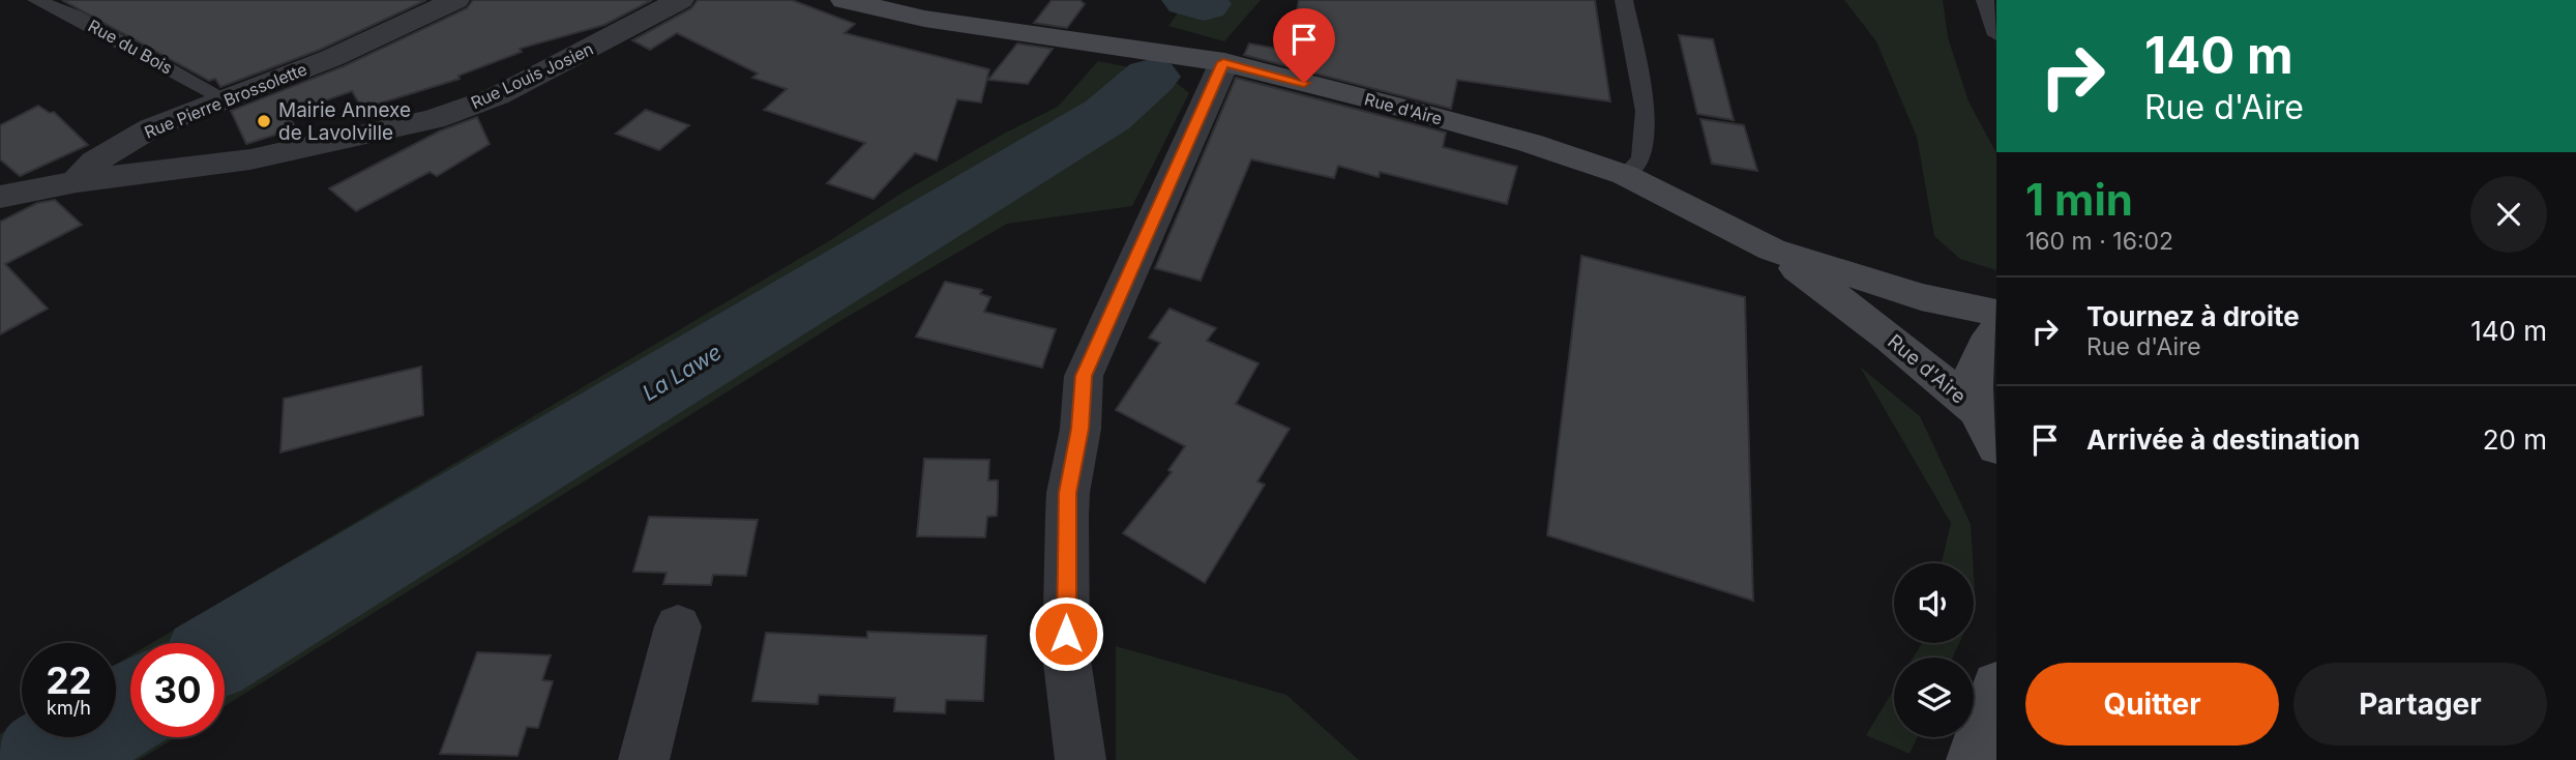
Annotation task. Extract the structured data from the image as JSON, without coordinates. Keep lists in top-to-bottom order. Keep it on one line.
{"streets":{"main road":["Rue d'Aire"],"street":["Rue Louis Josien","Rue Pierre Brossolette"],"lane":["Rue du Bois"]},"crossings":[["Rue du Bois","Rue Pierre Brossolette"],["Rue Louis Josien","Rue Pierre Brossolette"]],"water":["La Lawe"],"places":["Mairie Annexe de Lavolville"],"page":{"turn":["140 m","Rue d'Aire"],"heading":["1 min","160 m · 16:02"],"list":[{"name":"Tournez à droite","note":"Rue d'Aire","value":"140 m"},{"name":"Arrivée à destination","value":"20 m"}],"speed":"22 km/h","limit":"30","buttons":["Quitter","Partager"]}}
